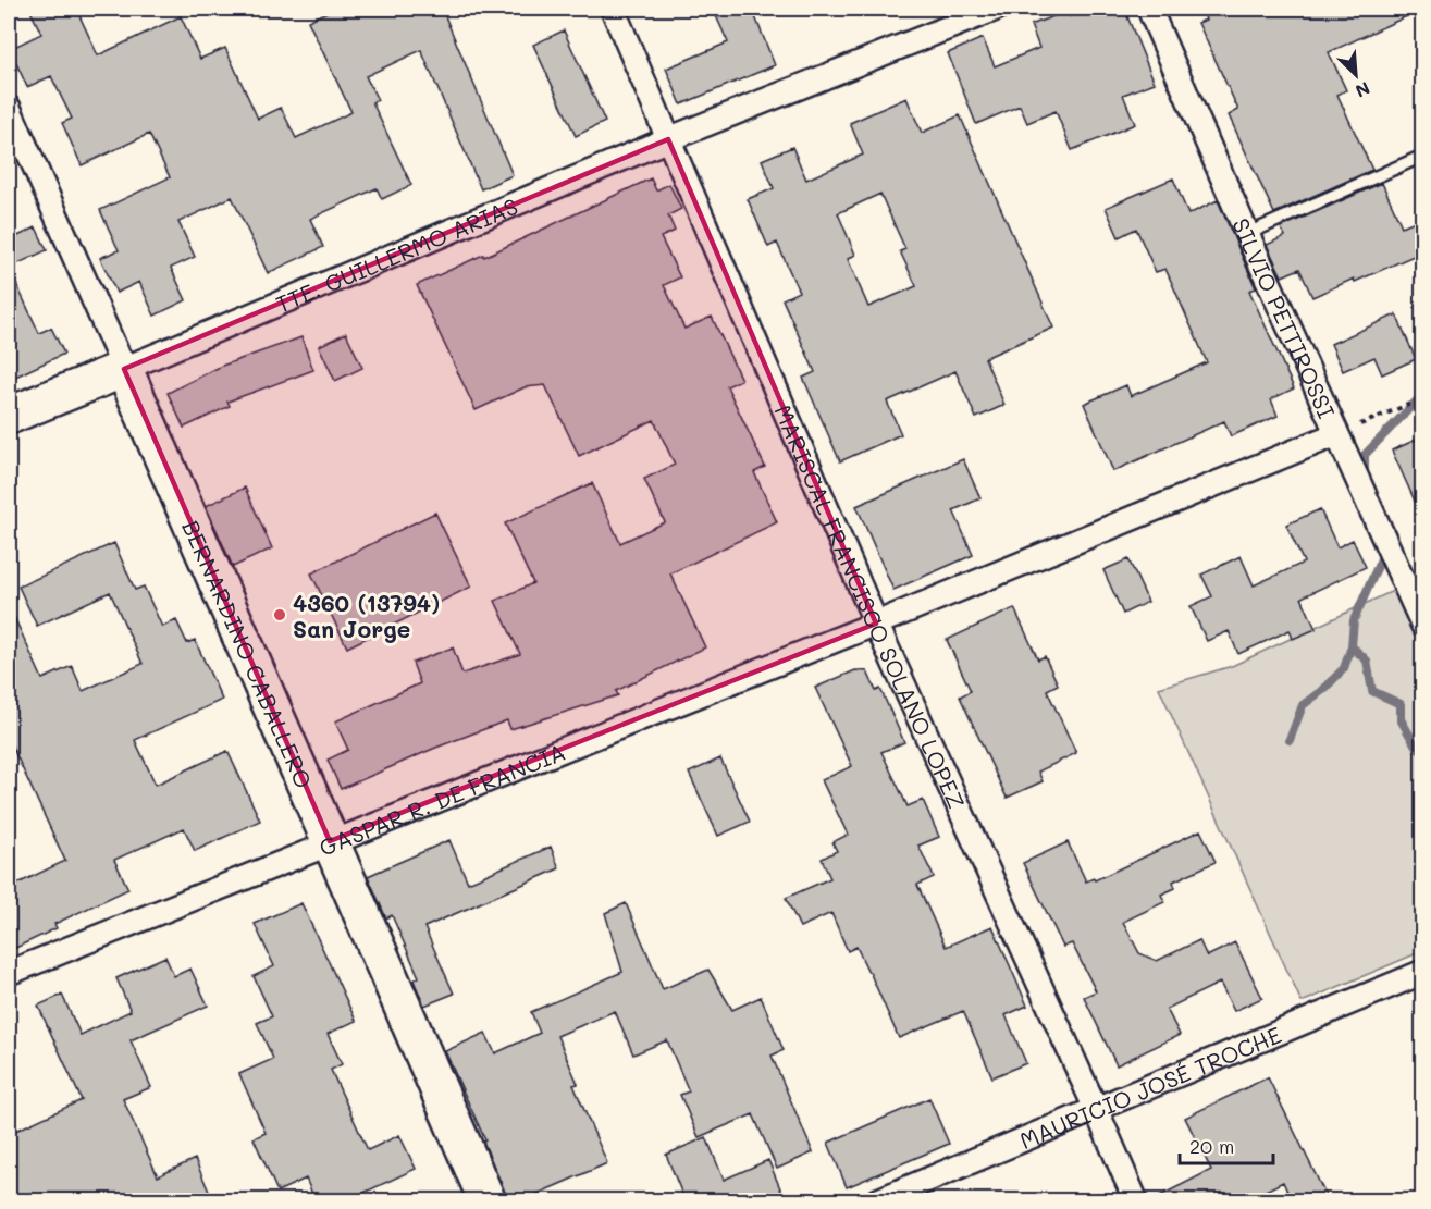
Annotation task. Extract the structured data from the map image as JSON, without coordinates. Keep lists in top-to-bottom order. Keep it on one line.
{"streets":{"highway":["BERNARDINO CABALLERO"],"street":["TTE. GUILLERMO ARIAS","SILVIO PETTIROSSI","MARISCAL FRANCISCO SOLANO LOPEZ","GASPAR R. DE FRANCIA","MAURICIO JOSÉ TROCHE"]},"crossings":[["TTE. GUILLERMO ARIAS","MARISCAL FRANCISCO SOLANO LOPEZ"],["TTE. GUILLERMO ARIAS","BERNARDINO CABALLERO"],["SILVIO PETTIROSSI","GASPAR R. DE FRANCIA"],["MARISCAL FRANCISCO SOLANO LOPEZ","GASPAR R. DE FRANCIA"],["MARISCAL FRANCISCO SOLANO LOPEZ","MAURICIO JOSÉ TROCHE"],["BERNARDINO CABALLERO","GASPAR R. DE FRANCIA"]],"places":["4360 (13794) San Jorge"],"scale_bar":"20 m","north":"bottom right"}
